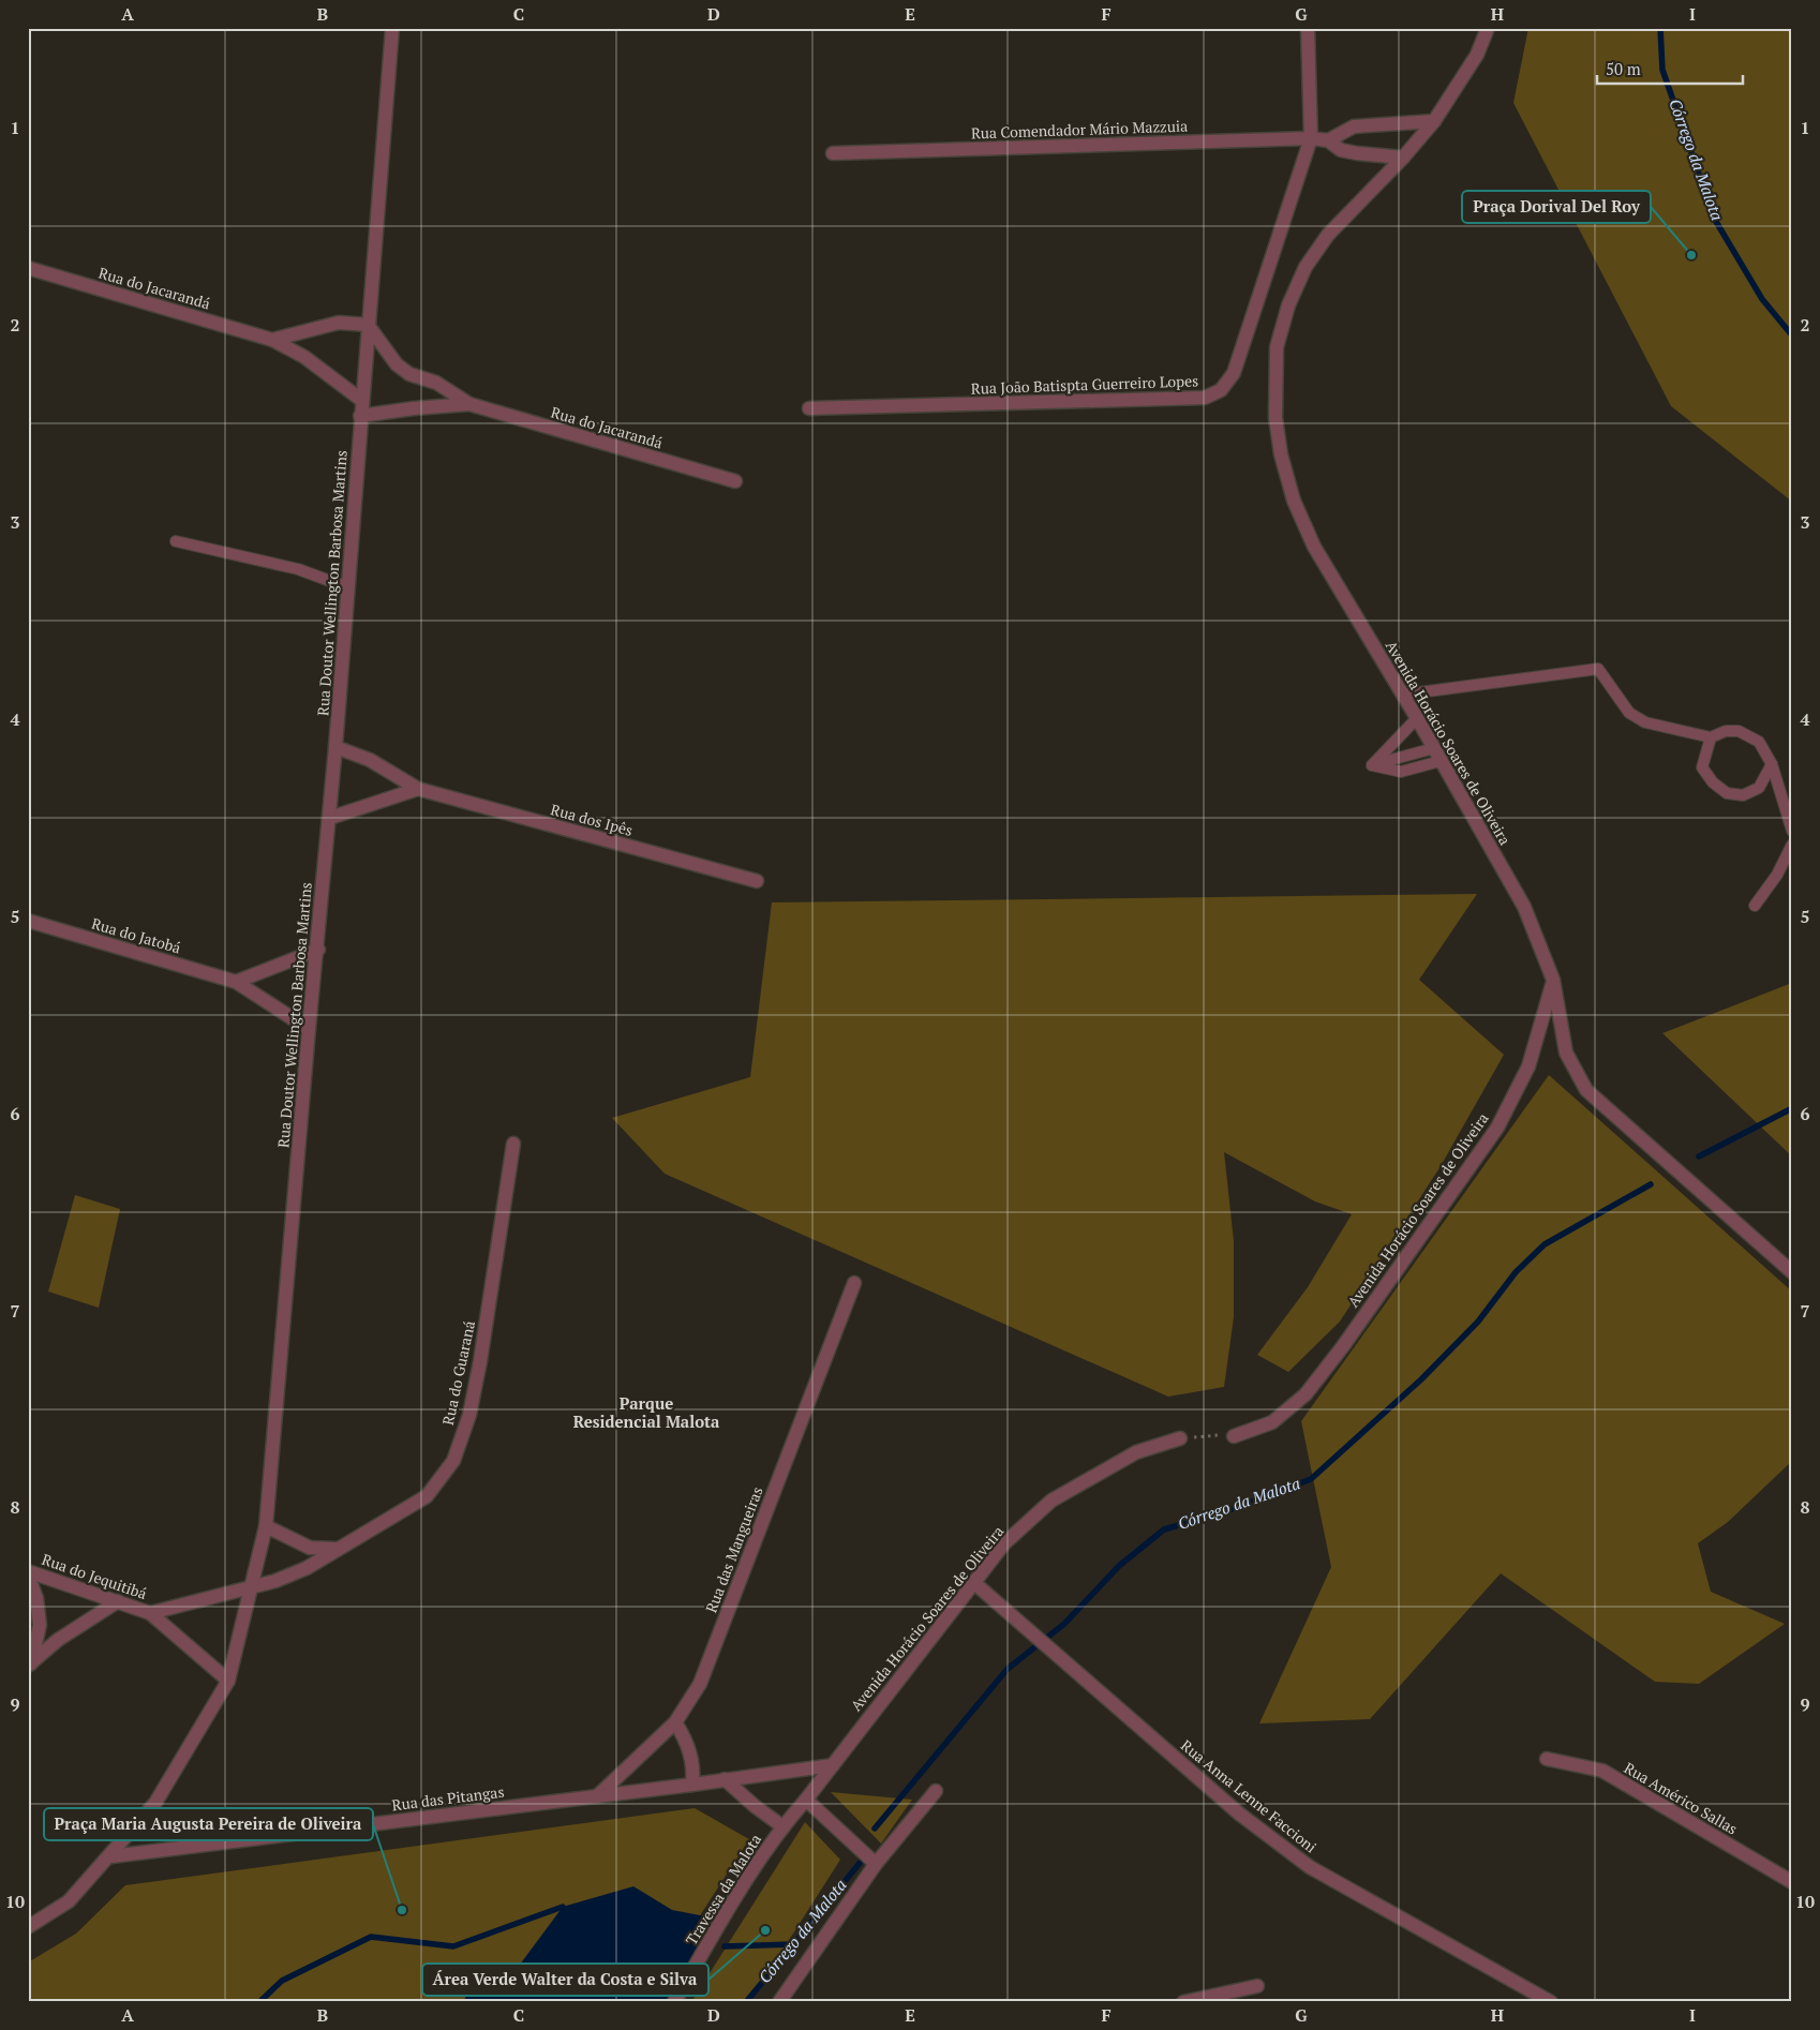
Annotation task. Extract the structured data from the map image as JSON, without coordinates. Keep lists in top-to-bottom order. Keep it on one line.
{"streets":{"street":["Rua Comendador Mário Mazzuia","Rua do Jacarandá","Rua João Batispta Guerreiro Lopes","Rua Doutor Wellington Barbosa Martins","Avenida Horácio Soares de Oliveira","Rua dos Ipês","Rua do Jatobá","Rua do Guaraná","Rua das Mangueiras","Rua do Jequitibá","Rua Anna Lenne Faccioni","Rua das Pitangas","Rua Américo Sallas","Travessa da Malota"]},"crossings":[["Rua Comendador Mário Mazzuia","Rua João Batispta Guerreiro Lopes"],["Rua Comendador Mário Mazzuia","Avenida Horácio Soares de Oliveira"],["Rua do Jacarandá","Rua Doutor Wellington Barbosa Martins"],["Rua Doutor Wellington Barbosa Martins","Rua dos Ipês"],["Rua Doutor Wellington Barbosa Martins","Rua do Jatobá"],["Rua Doutor Wellington Barbosa Martins","Rua do Guaraná"],["Rua Doutor Wellington Barbosa Martins","Rua do Jequitibá"],["Rua Doutor Wellington Barbosa Martins","Rua das Pitangas"],["Avenida Horácio Soares de Oliveira","Rua Anna Lenne Faccioni"],["Avenida Horácio Soares de Oliveira","Rua das Pitangas"],["Avenida Horácio Soares de Oliveira","Travessa da Malota"],["Rua do Guaraná","Rua do Jequitibá"],["Rua das Mangueiras","Rua das Pitangas"]],"districts":["Parque Residencial Malota"],"water":["Córrego da Malota"],"places":["Praça Dorival Del Roy","Praça Maria Augusta Pereira de Oliveira","Área Verde Walter da Costa e Silva"],"scale_bar":"50 m","grid":{"columns":["A","B","C","D","E","F","G","H","I"],"rows":["1","2","3","4","5","6","7","8","9","10"]}}
